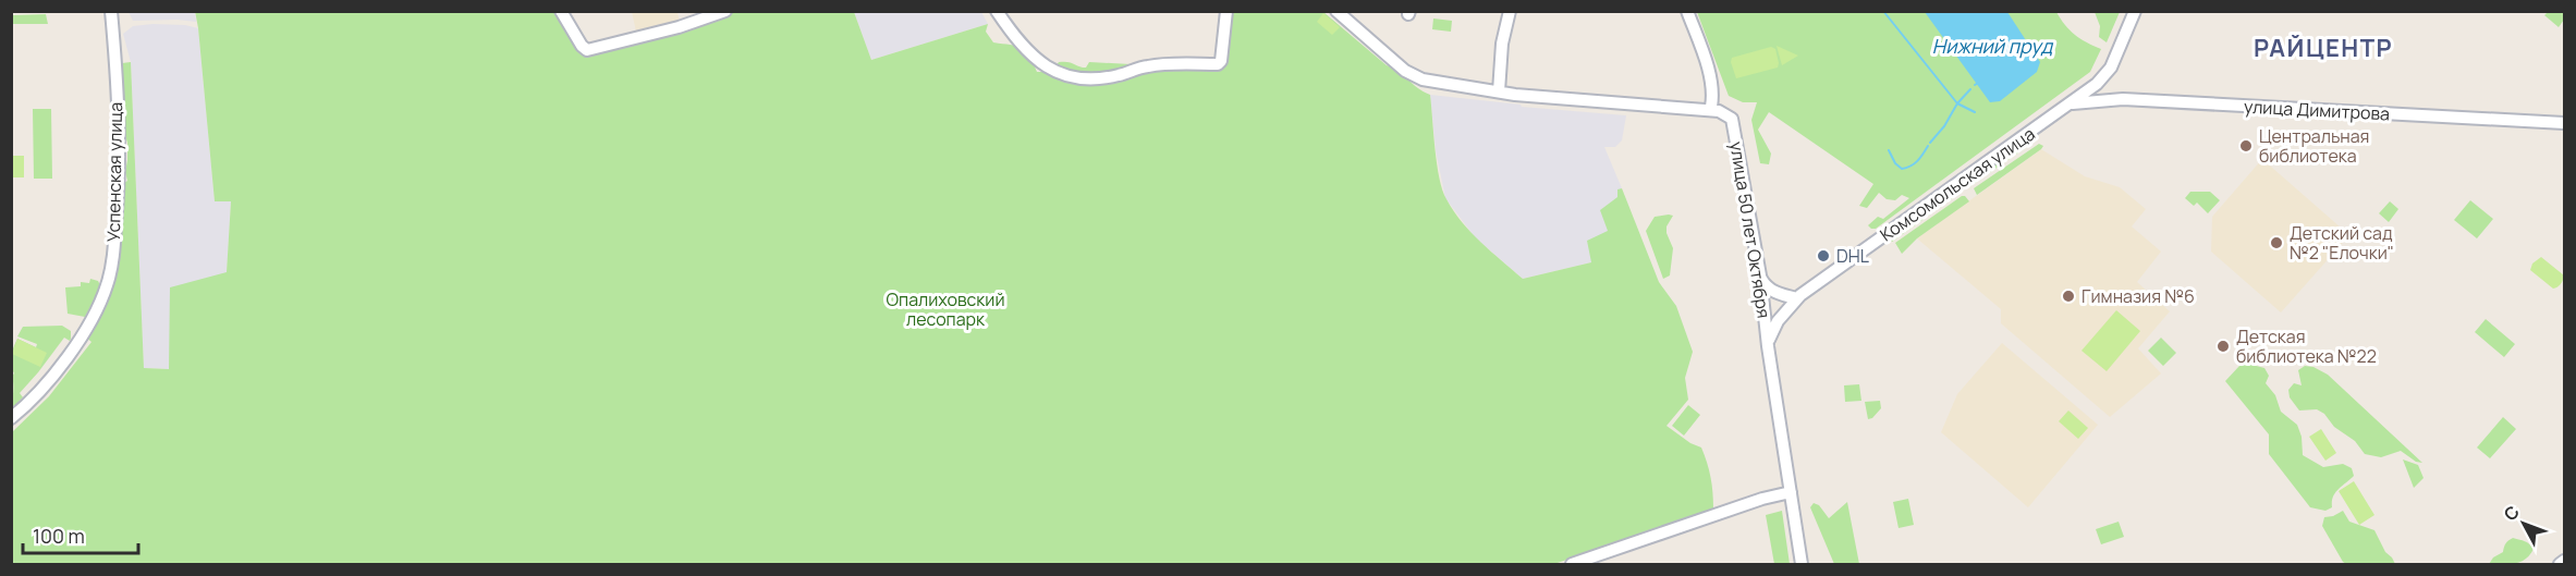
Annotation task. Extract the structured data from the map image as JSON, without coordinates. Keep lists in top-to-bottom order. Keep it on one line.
{"streets":{"street":["улица Димитрова","Успенская улица","Комсомольская улица","улица 50 лет Октября"]},"crossings":[["улица Димитрова","Комсомольская улица"],["Комсомольская улица","улица 50 лет Октября"]],"districts":["РАЙЦЕНТР"],"water":["Нижний пруд"],"parks":["Опалиховский лесопарк"],"places":["Центральная библиотека","Детский сад №2 \"Елочки\"","DHL","Гимназия №6","Детская библиотека №22"],"scale_bar":"100 m","north":"top left"}
